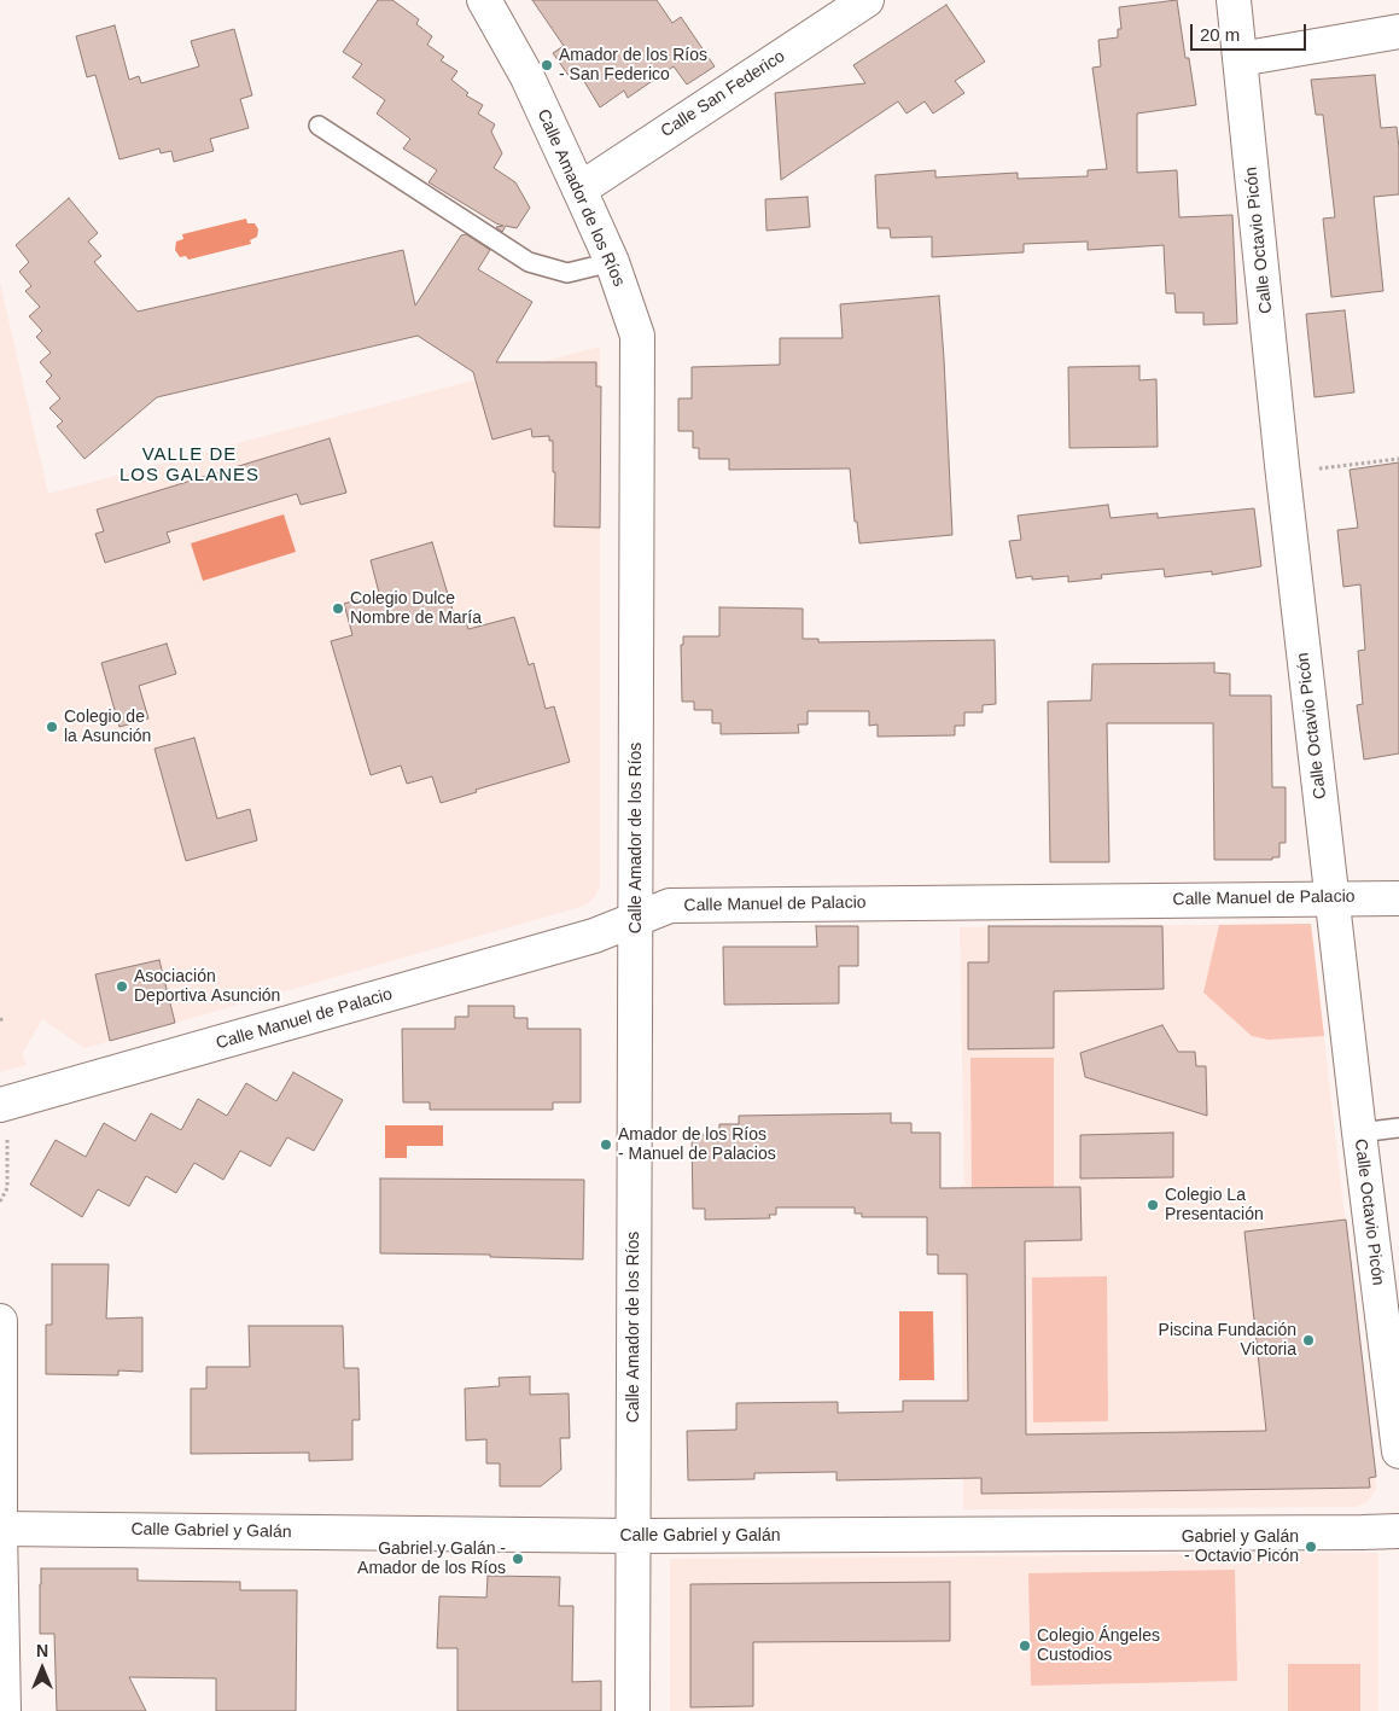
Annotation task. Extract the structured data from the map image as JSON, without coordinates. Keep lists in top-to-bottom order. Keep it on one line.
{"streets":{"street":["Calle San Federico","Calle Amador de los Ríos","Calle Octavio Picón","Calle Manuel de Palacio","Calle Gabriel y Galán"]},"crossings":[["Calle San Federico","Calle Amador de los Ríos"],["Calle Amador de los Ríos","Calle Manuel de Palacio"],["Calle Amador de los Ríos","Calle Gabriel y Galán"],["Calle Octavio Picón","Calle Manuel de Palacio"]],"districts":["VALLE DE LOS GALANES"],"places":["Amador de los Ríos - San Federico","Colegio Dulce Nombre de María","Colegio de la Asunción","Asociación Deportiva Asunción","Amador de los Ríos - Manuel de Palacios","Colegio La Presentación","Piscina Fundación Victoria","Gabriel y Galán - Octavio Picón","Gabriel y Galán - Amador de los Ríos","Colegio Ángeles Custodios"],"scale_bar":"20 m","north":"top"}
